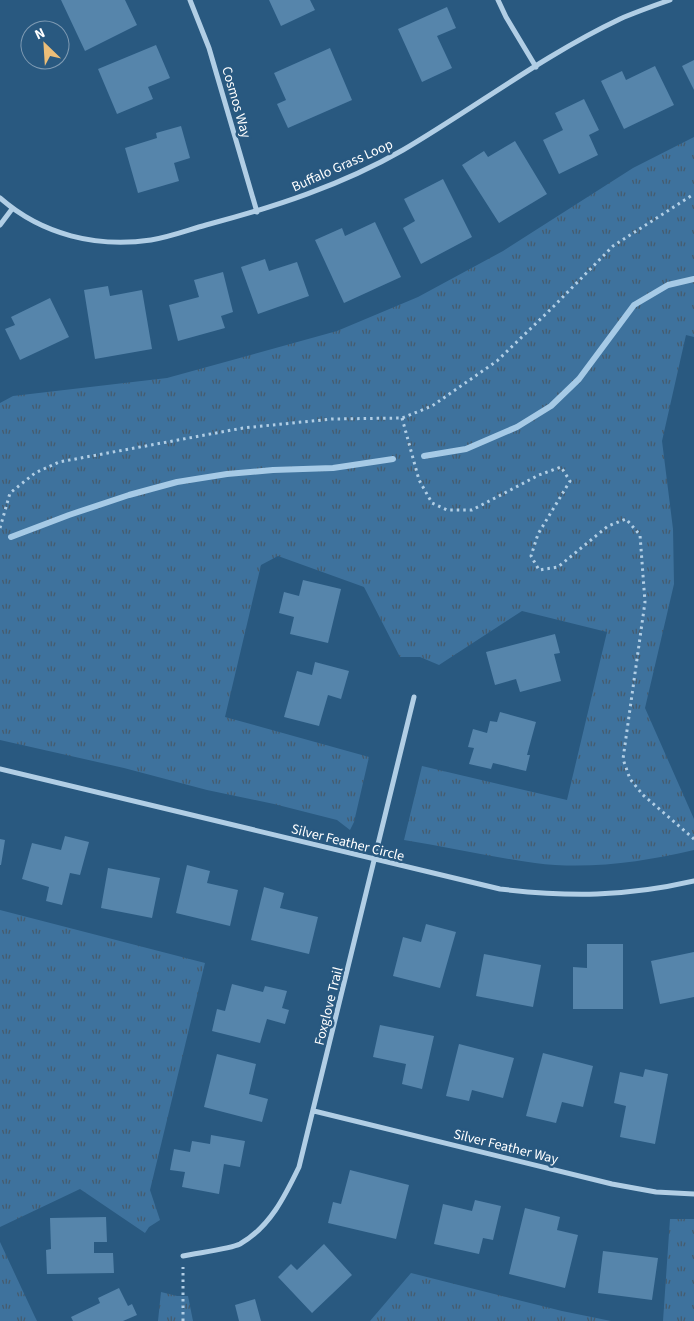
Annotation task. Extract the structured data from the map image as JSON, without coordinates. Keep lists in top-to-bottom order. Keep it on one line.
{"streets":{"street":["Cosmos Way","Buffalo Grass Loop","Silver Feather Circle","Foxglove Trail","Silver Feather Way"]},"crossings":[["Cosmos Way","Buffalo Grass Loop"],["Silver Feather Circle","Foxglove Trail"],["Foxglove Trail","Silver Feather Way"]],"north":"top left"}
